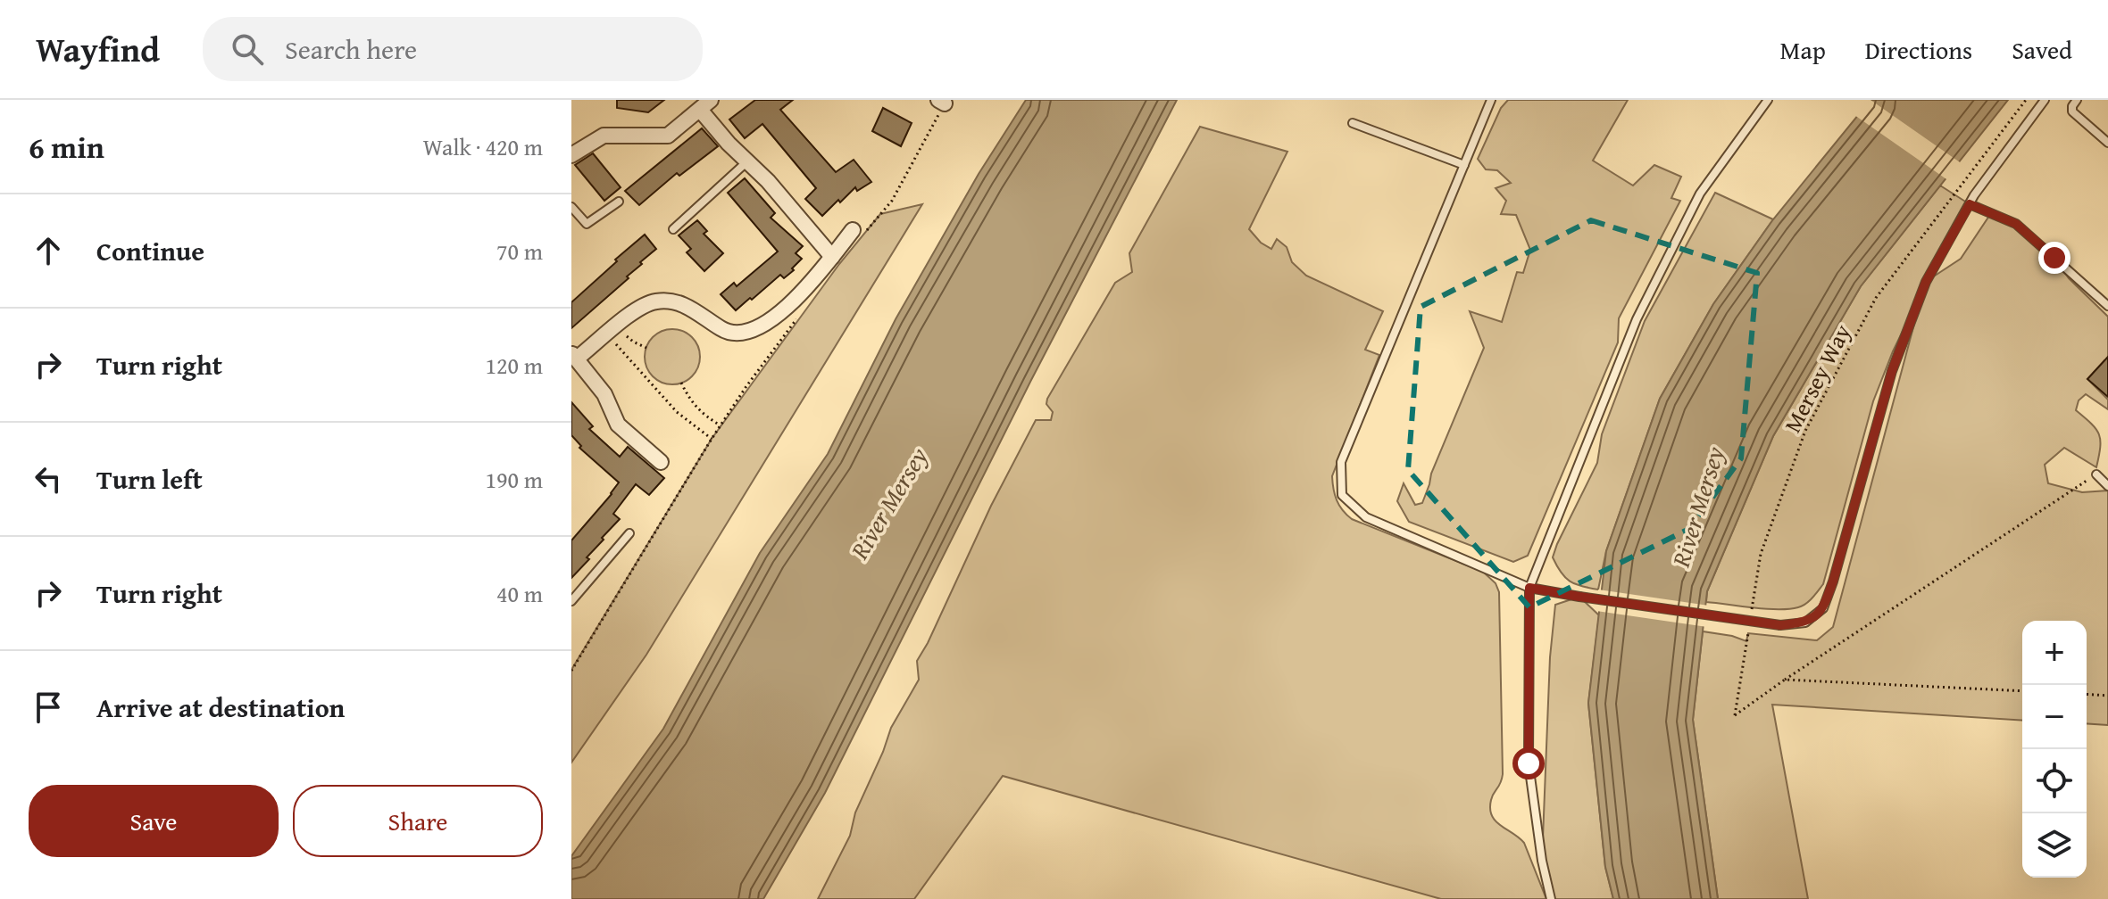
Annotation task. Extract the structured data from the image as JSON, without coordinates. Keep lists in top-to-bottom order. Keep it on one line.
{"streets":{"path":["Mersey Way"]},"water":["River Mersey"],"page":{"header":"Wayfind","search":"Search here","nav":["Map","Directions","Saved"],"heading":["6 min","Walk · 420 m"],"list":[["Continue","70 m"],["Turn right","120 m"],["Turn left","190 m"],["Turn right","40 m"],"Arrive at destination"],"map_buttons":["+","−"],"buttons":["Save","Share"]}}
